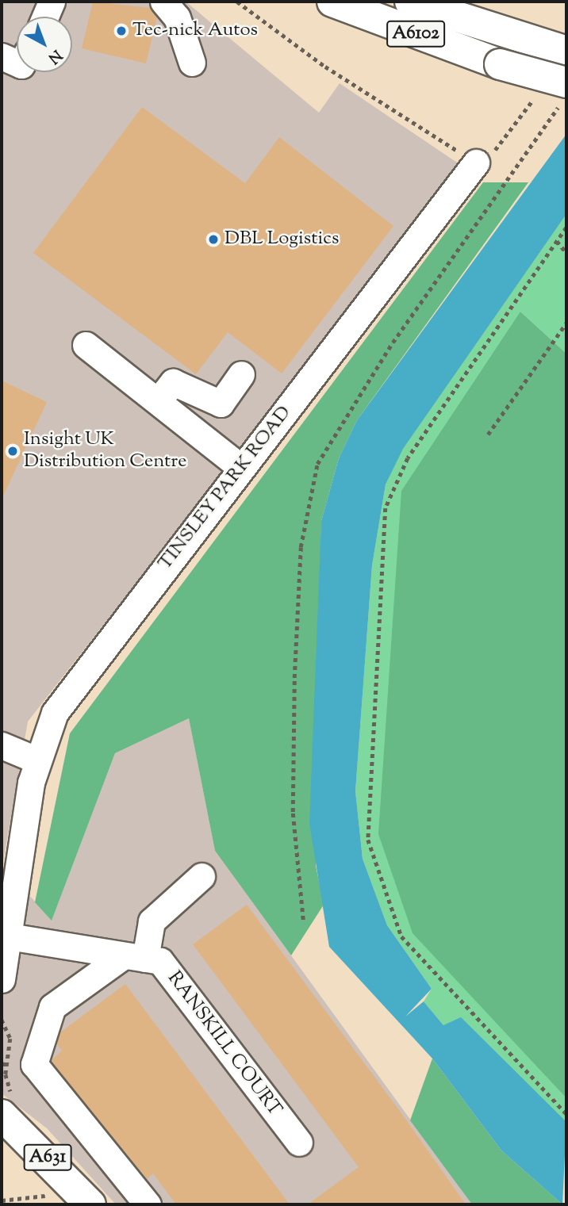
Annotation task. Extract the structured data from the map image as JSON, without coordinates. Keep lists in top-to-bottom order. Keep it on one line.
{"streets":{"main road":["A6102","A631"],"street":["TINSLEY PARK ROAD","RANSKILL COURT"]},"crossings":[["TINSLEY PARK ROAD","RANSKILL COURT"]],"places":["Tec-nick Autos","DBL Logistics","Insight UK Distribution Centre"],"north":"bottom right"}
